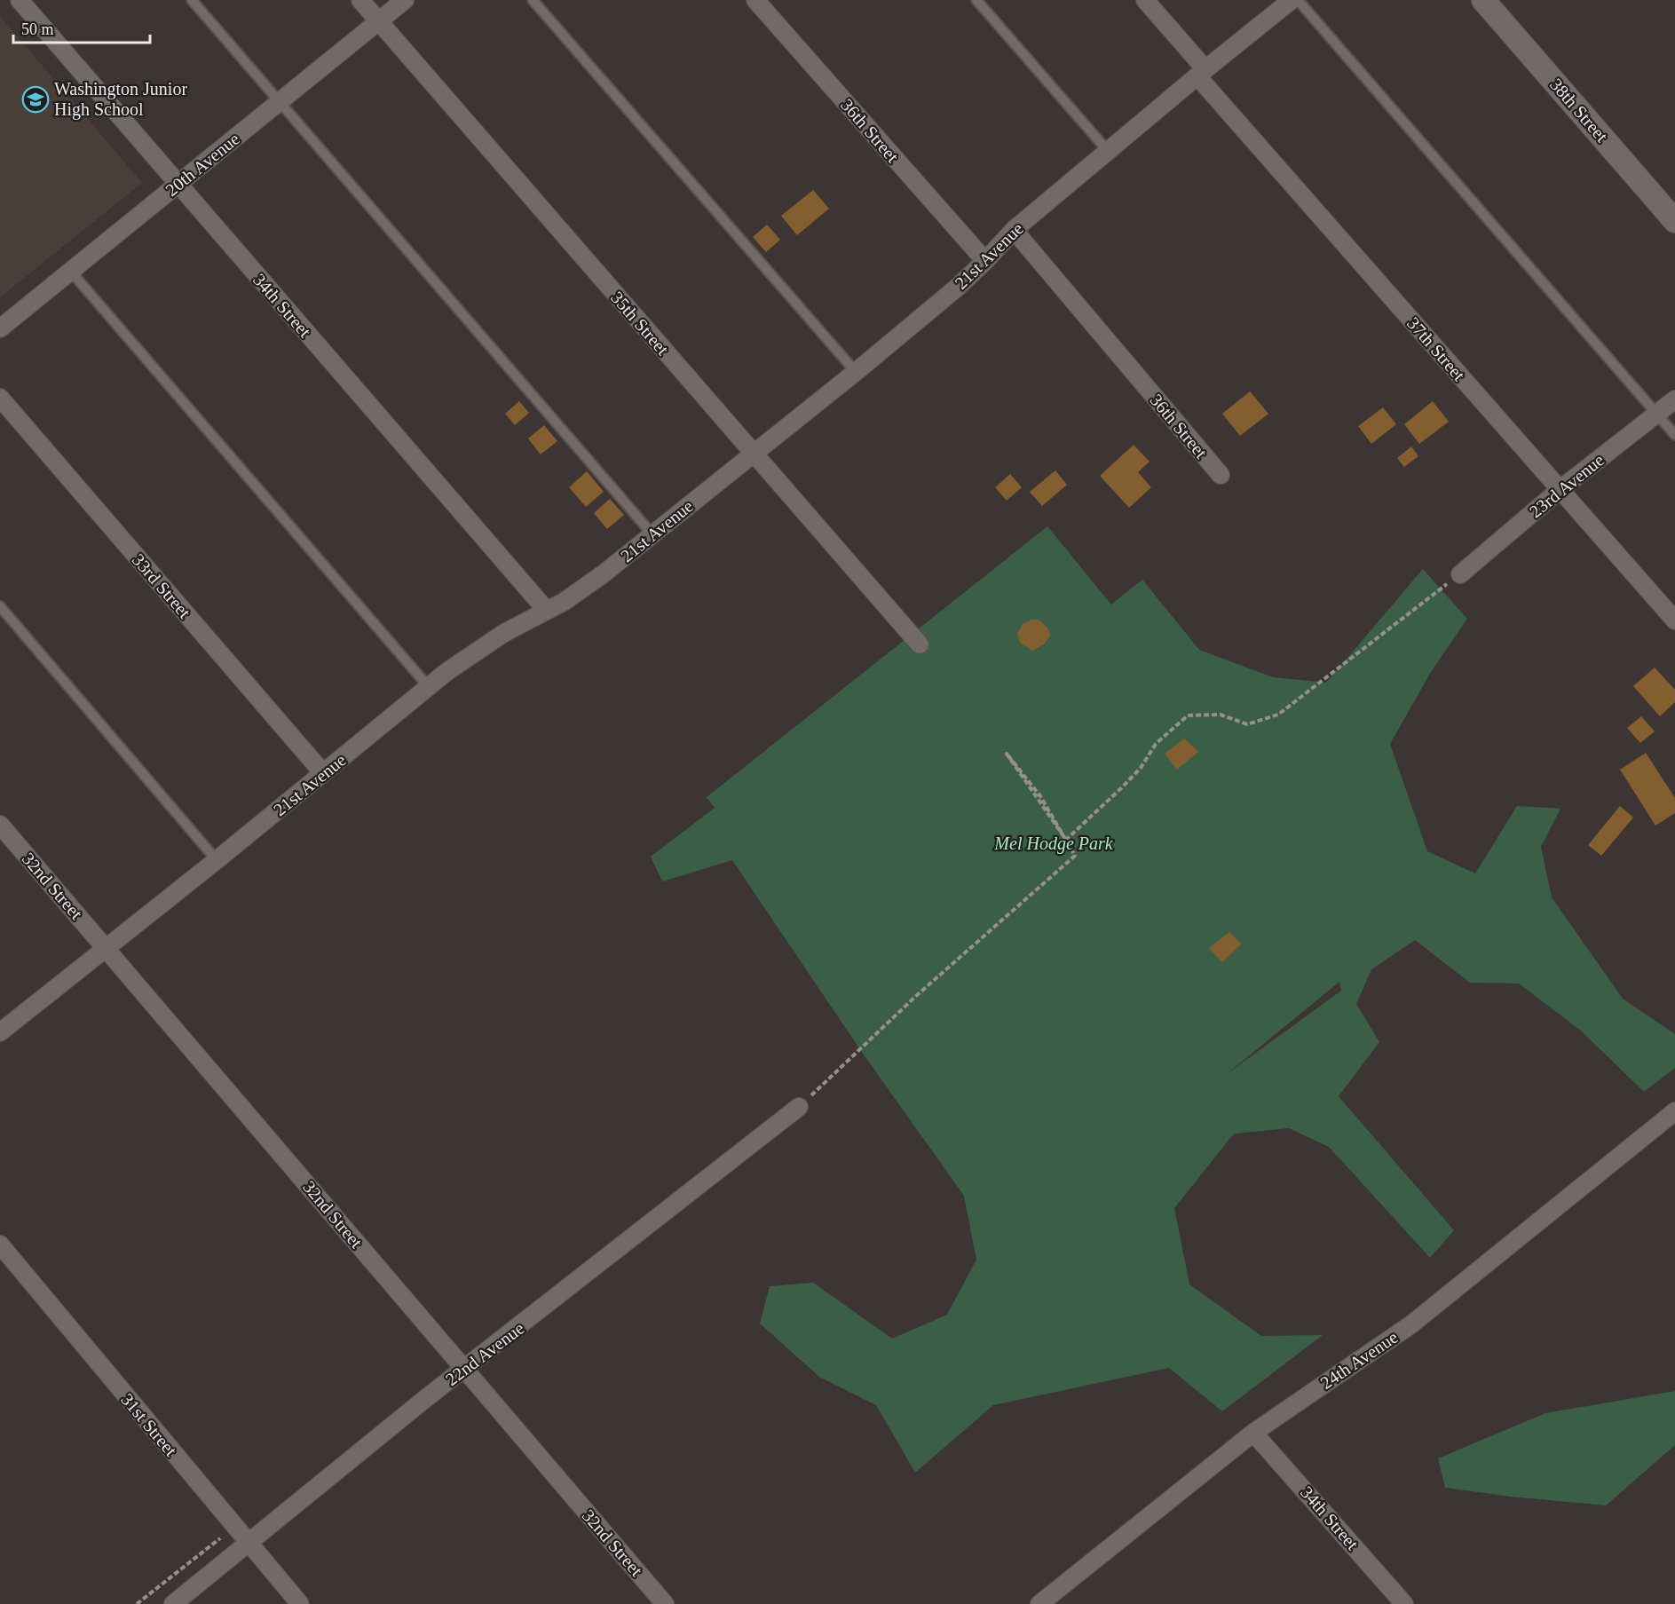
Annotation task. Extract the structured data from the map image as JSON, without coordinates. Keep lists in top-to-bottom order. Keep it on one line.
{"streets":{"street":["38th Street","36th Street","20th Avenue","21st Avenue","34th Street","35th Street","37th Street","23rd Avenue","33rd Street","32nd Street","22nd Avenue","24th Avenue","31st Street"]},"crossings":[["36th Street","21st Avenue"],["20th Avenue","34th Street"],["20th Avenue","35th Street"],["21st Avenue","34th Street"],["21st Avenue","35th Street"],["21st Avenue","37th Street"],["21st Avenue","33rd Street"],["21st Avenue","32nd Street"],["34th Street","24th Avenue"],["37th Street","23rd Avenue"],["32nd Street","22nd Avenue"],["22nd Avenue","31st Street"]],"parks":["Mel Hodge Park"],"places":{"school or university":["Washington Junior High School"]},"scale_bar":"50 m"}
